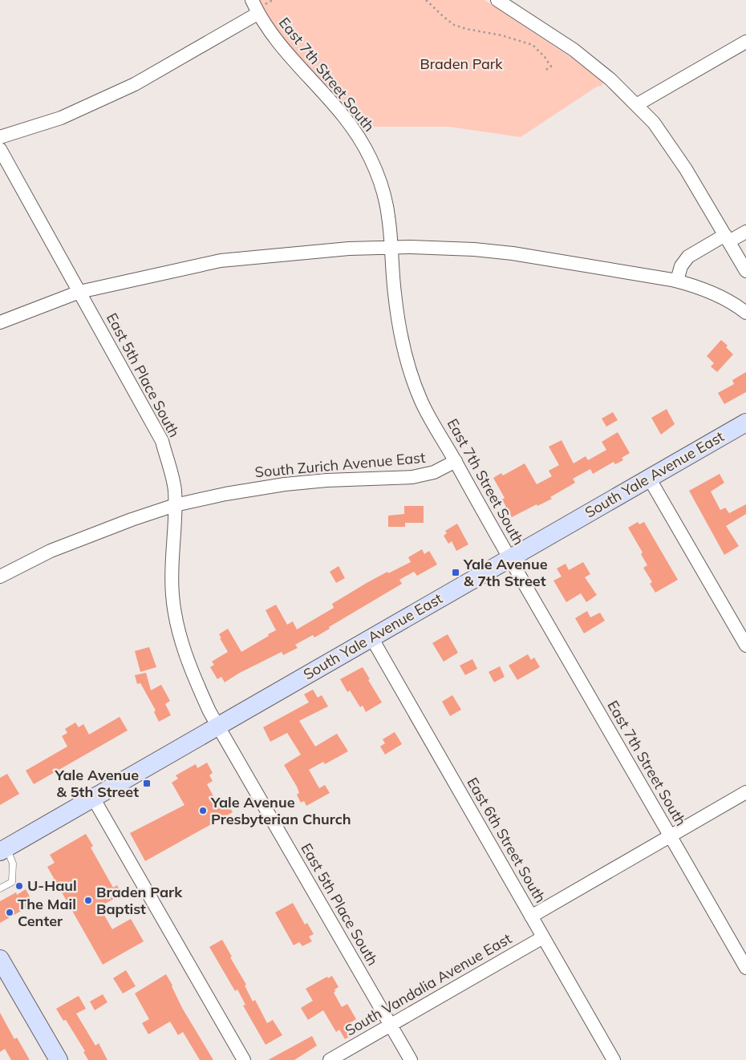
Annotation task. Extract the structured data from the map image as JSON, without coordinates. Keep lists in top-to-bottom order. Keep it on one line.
{"streets":{"main road":["South Yale Avenue East"],"street":["East 7th Street South","East 5th Place South","South Zurich Avenue East","East 6th Street South","South Vandalia Avenue East"]},"crossings":[["East 7th Street South","South Zurich Avenue East"],["East 7th Street South","South Yale Avenue East"],["East 5th Place South","South Zurich Avenue East"],["East 5th Place South","South Yale Avenue East"],["East 5th Place South","South Vandalia Avenue East"],["South Yale Avenue East","East 6th Street South"],["East 6th Street South","South Vandalia Avenue East"]],"parks":["Braden Park"],"places":{"transit":["Yale Avenue & 7th Street","Yale Avenue & 5th Street"],"other":["Yale Avenue Presbyterian Church","U-Haul","Braden Park Baptist","The Mail Center"]}}
